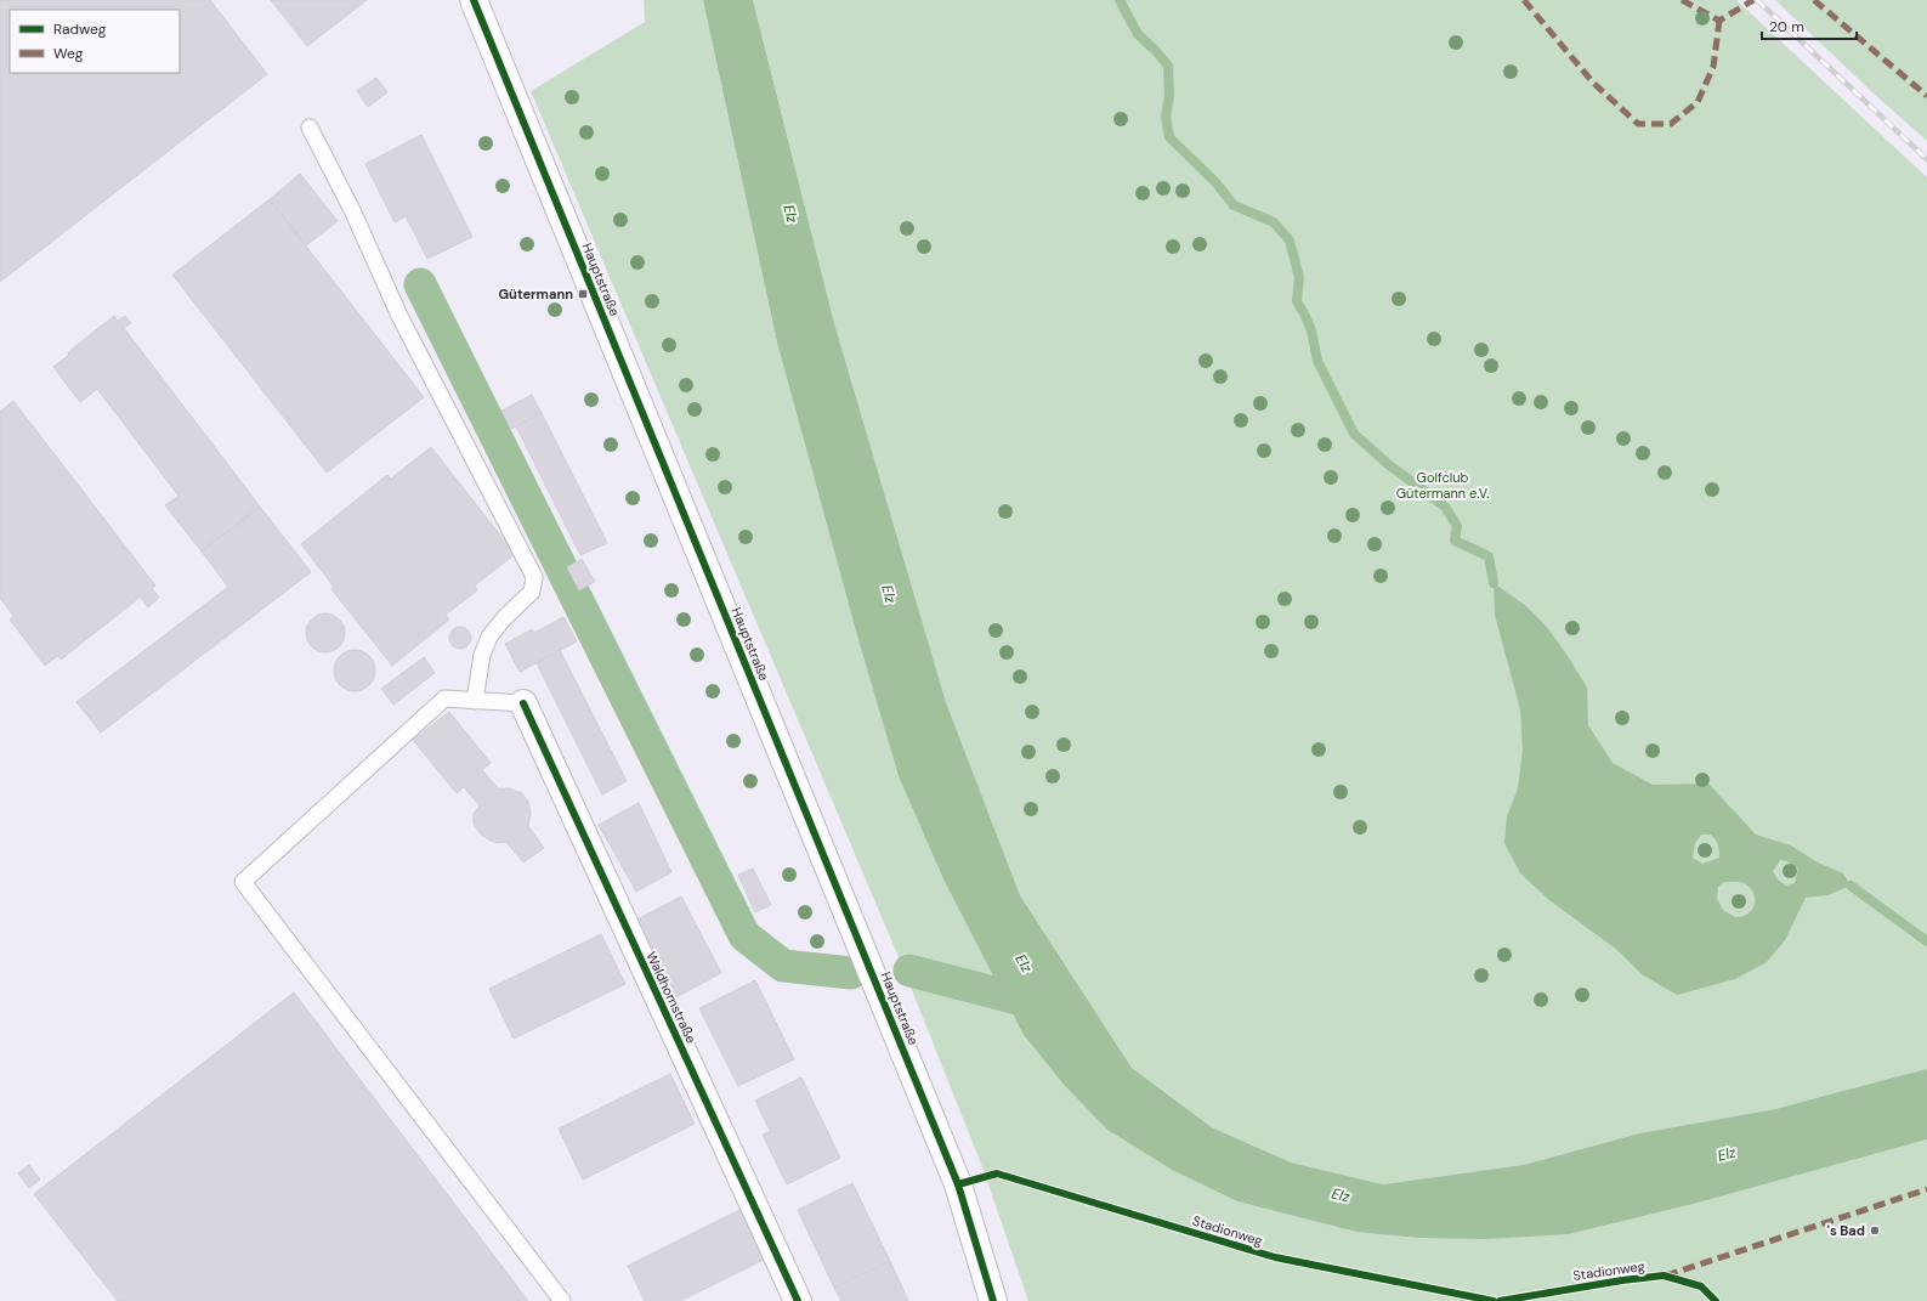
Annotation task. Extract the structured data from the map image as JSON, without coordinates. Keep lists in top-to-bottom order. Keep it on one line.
{"streets":{"street":["Hauptstraße","Waldhornstraße"],"cycle path":["Stadionweg"]},"crossings":[["Hauptstraße","Stadionweg"]],"water":["Elz"],"parks":["Golfclub Gütermann e.V."],"places":{"transit":["Gütermann"],"other":["'s Bad"]},"legend":["Radweg","Weg"],"scale_bar":"20 m"}
